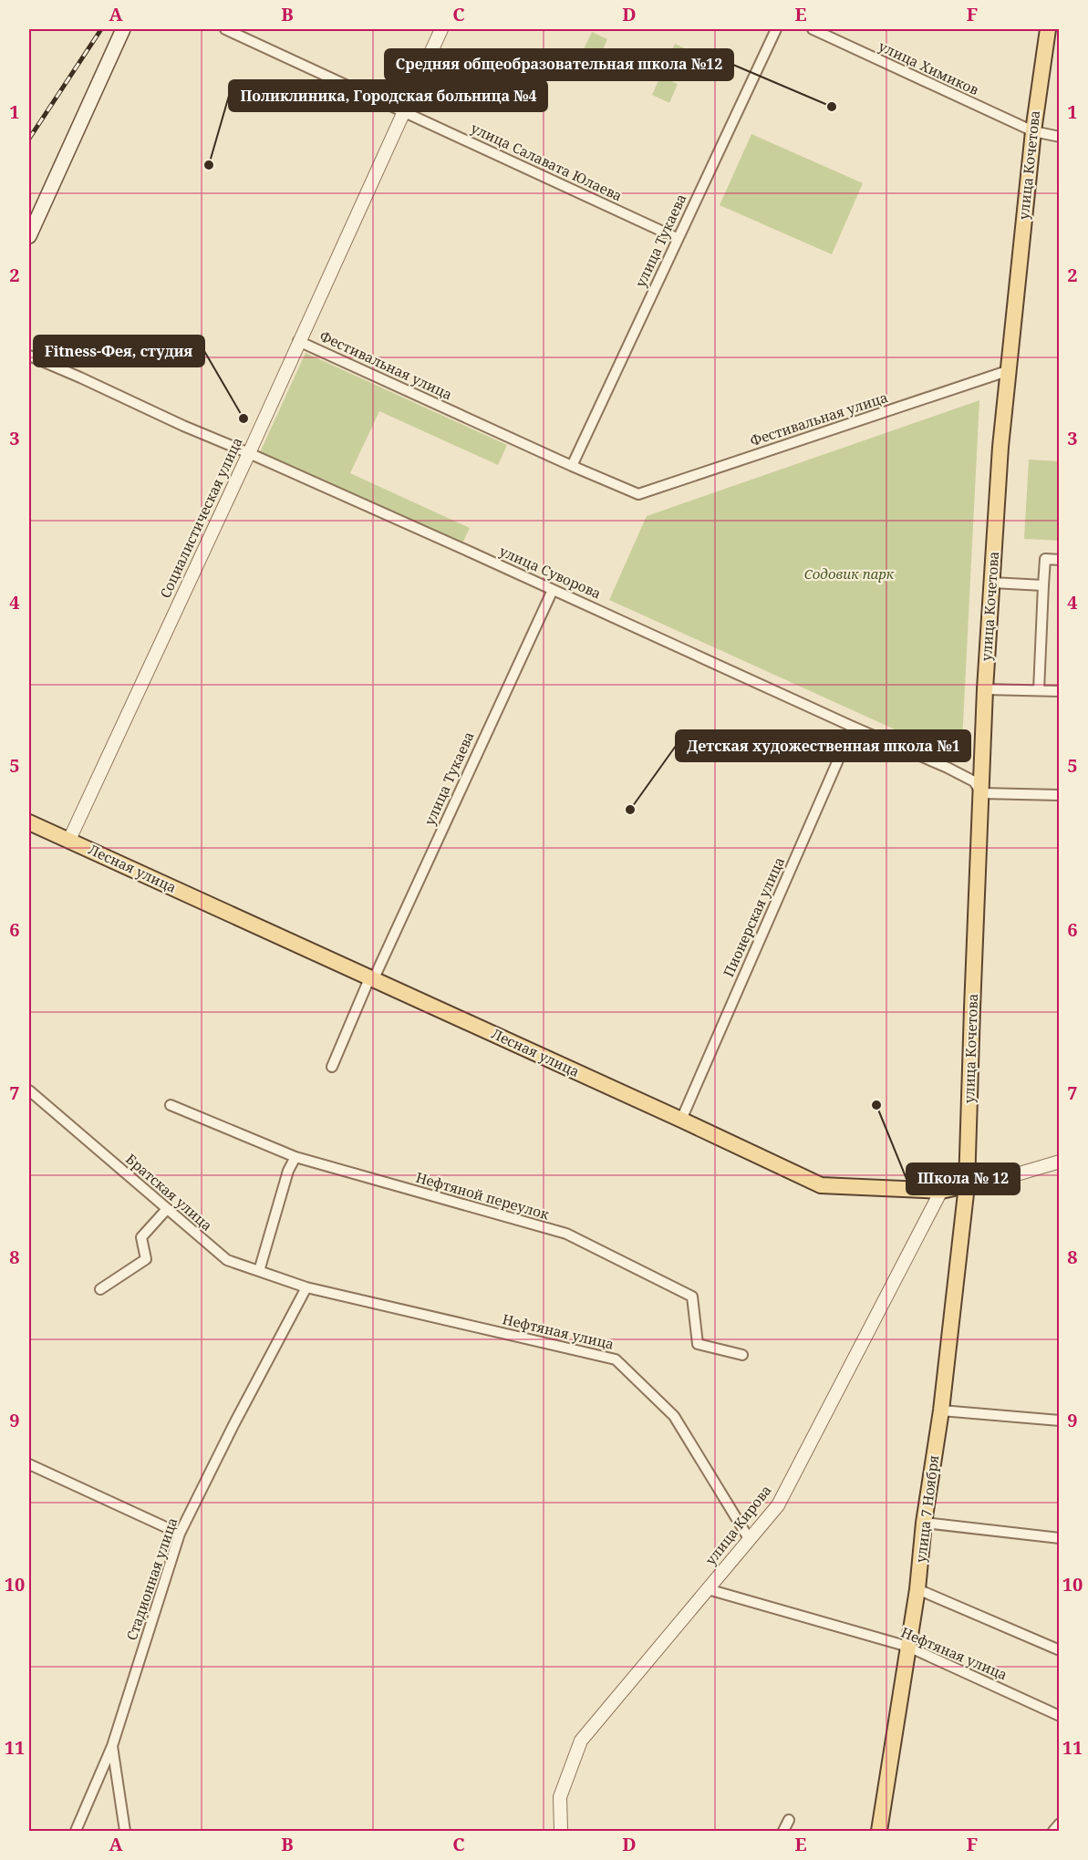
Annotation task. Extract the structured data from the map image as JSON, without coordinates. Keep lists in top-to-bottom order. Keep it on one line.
{"streets":{"main road":["улица Кочетова","Лесная улица","улица 7 Ноября"],"street":["улица Химиков","улица Салавата Юлаева","улица Тукаева","Фестивальная улица","Социалистическая улица","улица Суворова","Пионерская улица","Братская улица","Нефтяной переулок","Нефтяная улица","улица Кирова","Стадионная улица"]},"crossings":[["улица Химиков","улица Кочетова"],["улица Салавата Юлаева","улица Тукаева"],["улица Салавата Юлаева","Социалистическая улица"],["улица Кочетова","Фестивальная улица"],["улица Кочетова","улица Суворова"],["улица Кочетова","Лесная улица"],["улица Кочетова","улица 7 Ноября"],["улица Тукаева","Фестивальная улица"],["улица Тукаева","улица Суворова"],["улица Тукаева","Лесная улица"],["Фестивальная улица","Социалистическая улица"],["Социалистическая улица","улица Суворова"],["Социалистическая улица","Лесная улица"],["улица Суворова","Пионерская улица"],["Лесная улица","Пионерская улица"],["Лесная улица","улица 7 Ноября"],["Лесная улица","улица Кирова"],["Братская улица","Нефтяная улица"],["Братская улица","Стадионная улица"],["Нефтяная улица","улица 7 Ноября"],["Нефтяная улица","улица Кирова"],["Нефтяная улица","Стадионная улица"]],"parks":["Содовик парк"],"places":["Средняя общеобразовательная школа №12","Поликлиника, Городская больница №4","Fitness-Фея, студия","Детская художественная школа №1","Школа № 12"],"grid":{"columns":["A","B","C","D","E","F"],"rows":["1","2","3","4","5","6","7","8","9","10","11"]}}
